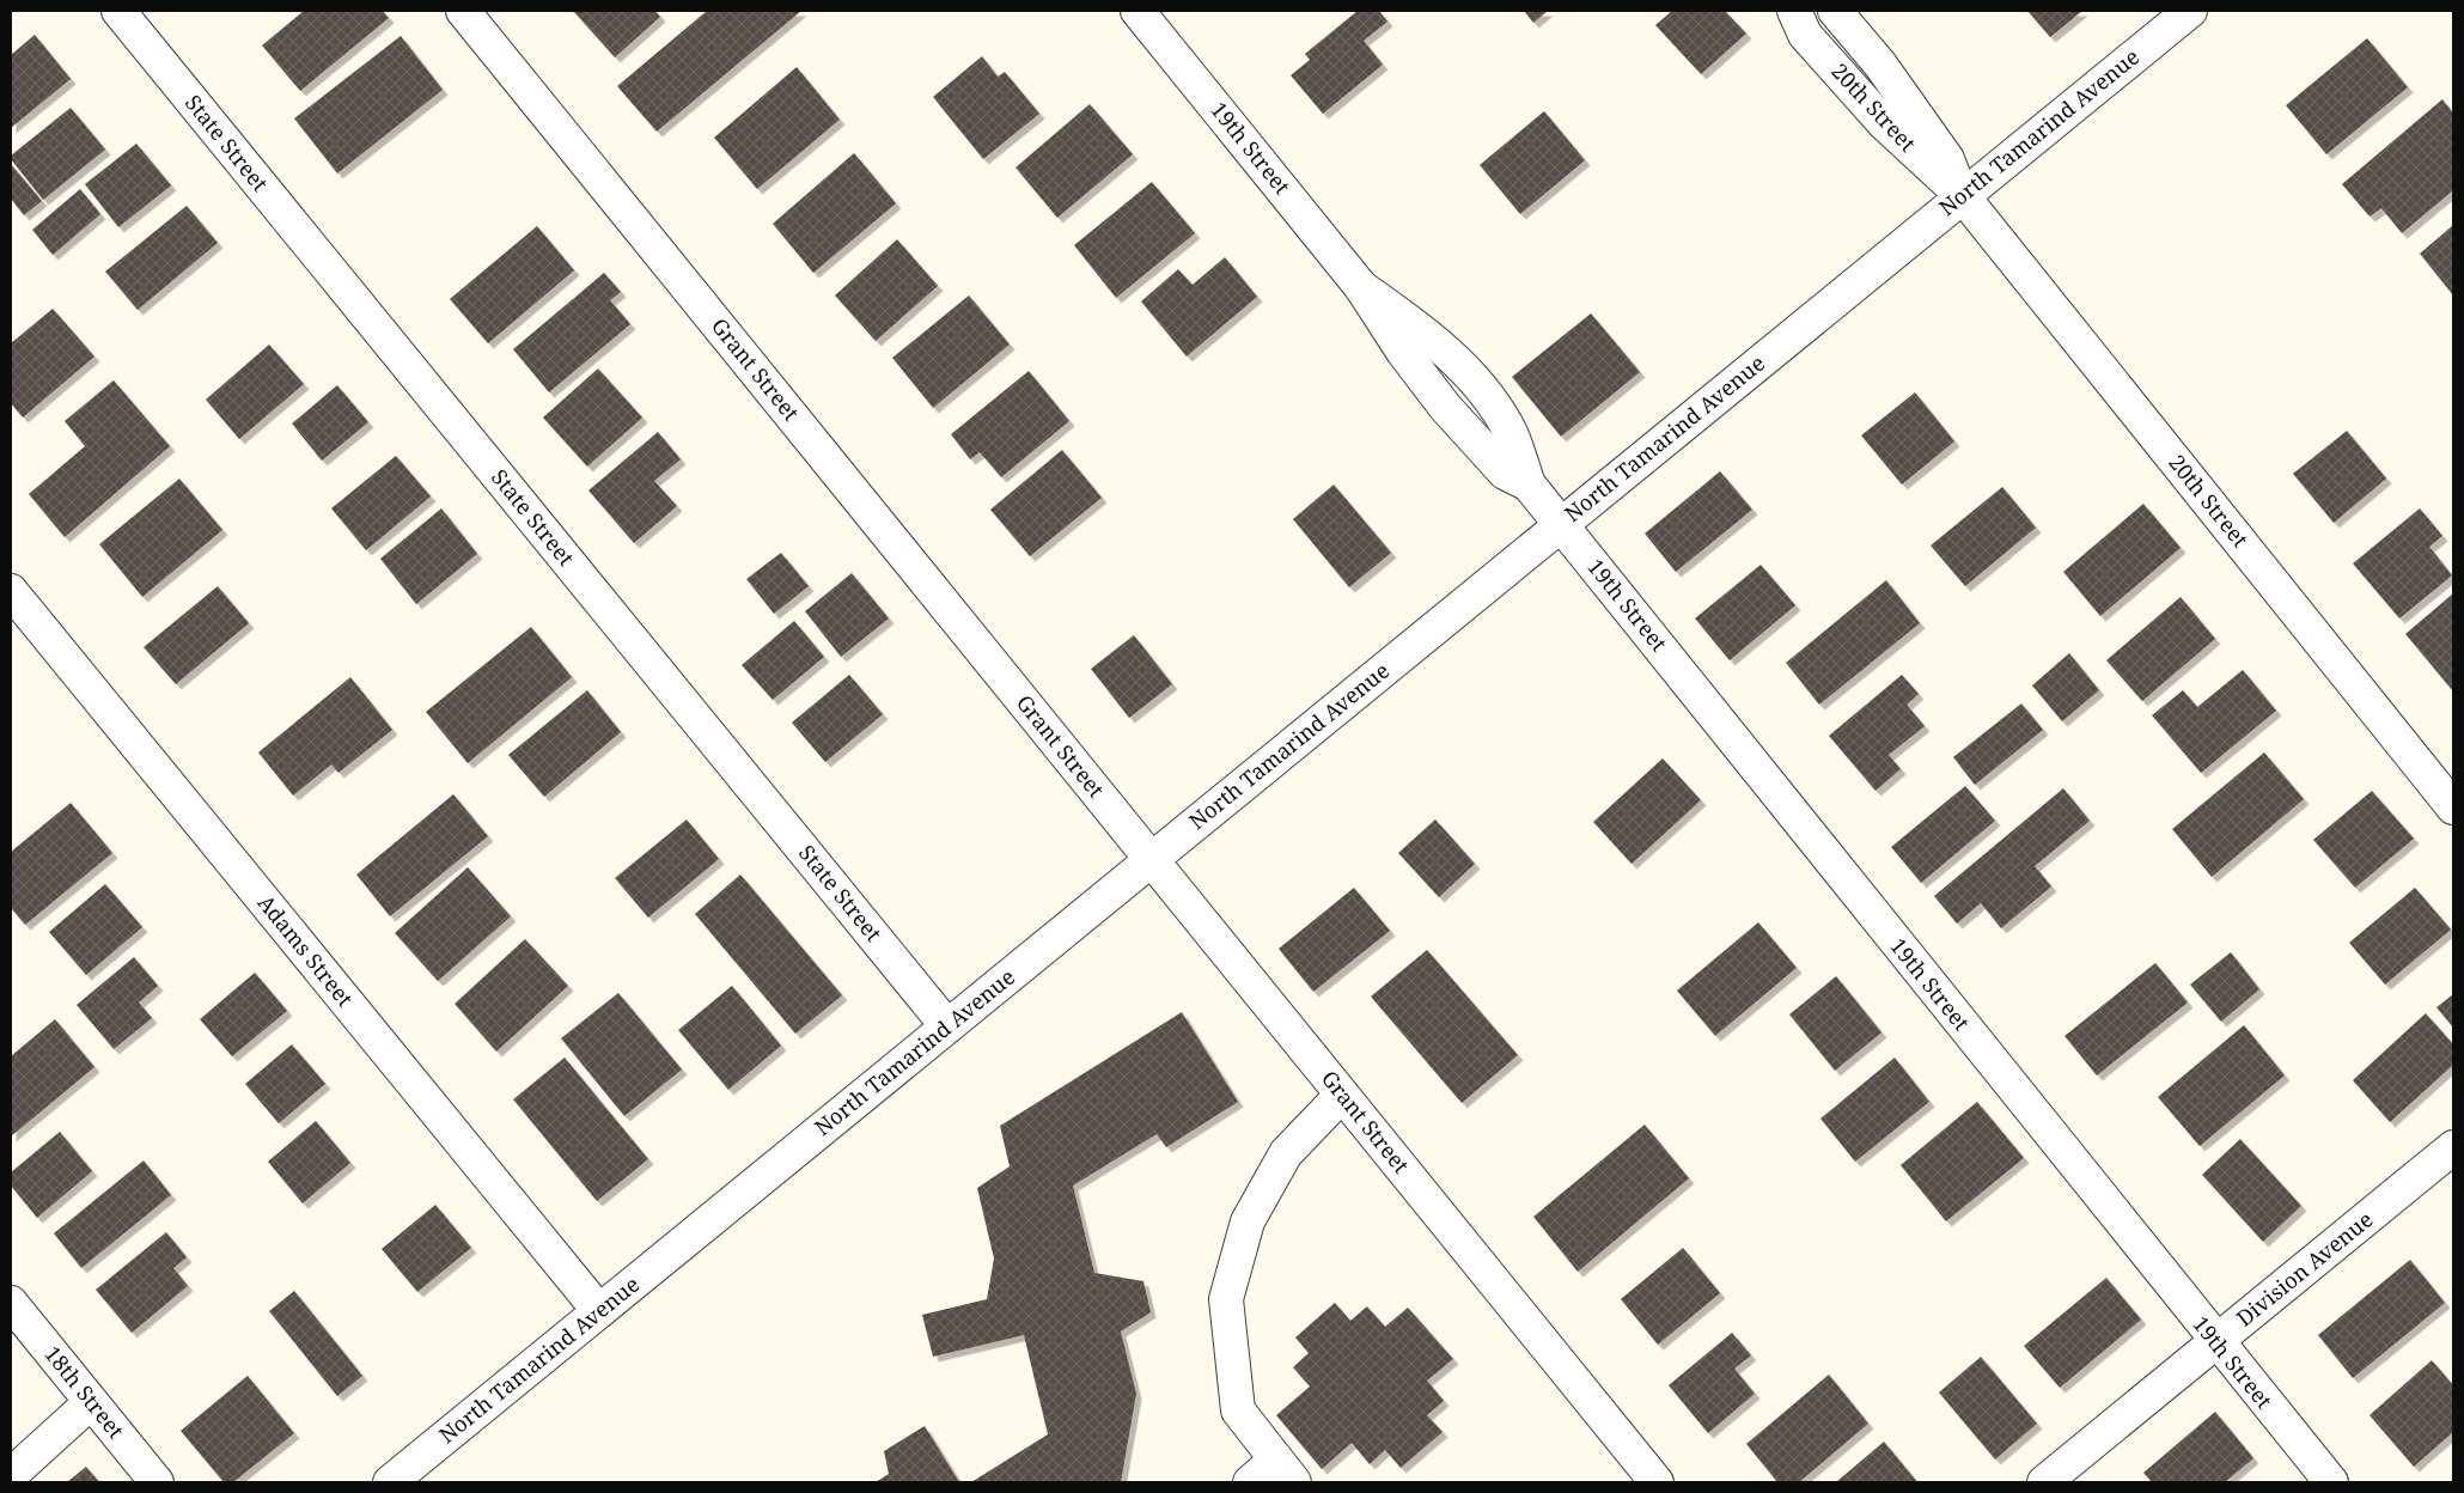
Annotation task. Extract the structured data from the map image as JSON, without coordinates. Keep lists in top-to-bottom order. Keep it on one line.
{"streets":{"street":["20th Street","North Tamarind Avenue","State Street","19th Street","Grant Street","Adams Street","Division Avenue","18th Street"]},"crossings":[["20th Street","North Tamarind Avenue"],["North Tamarind Avenue","State Street"],["North Tamarind Avenue","19th Street"],["North Tamarind Avenue","Grant Street"],["North Tamarind Avenue","Adams Street"],["19th Street","Division Avenue"]]}
